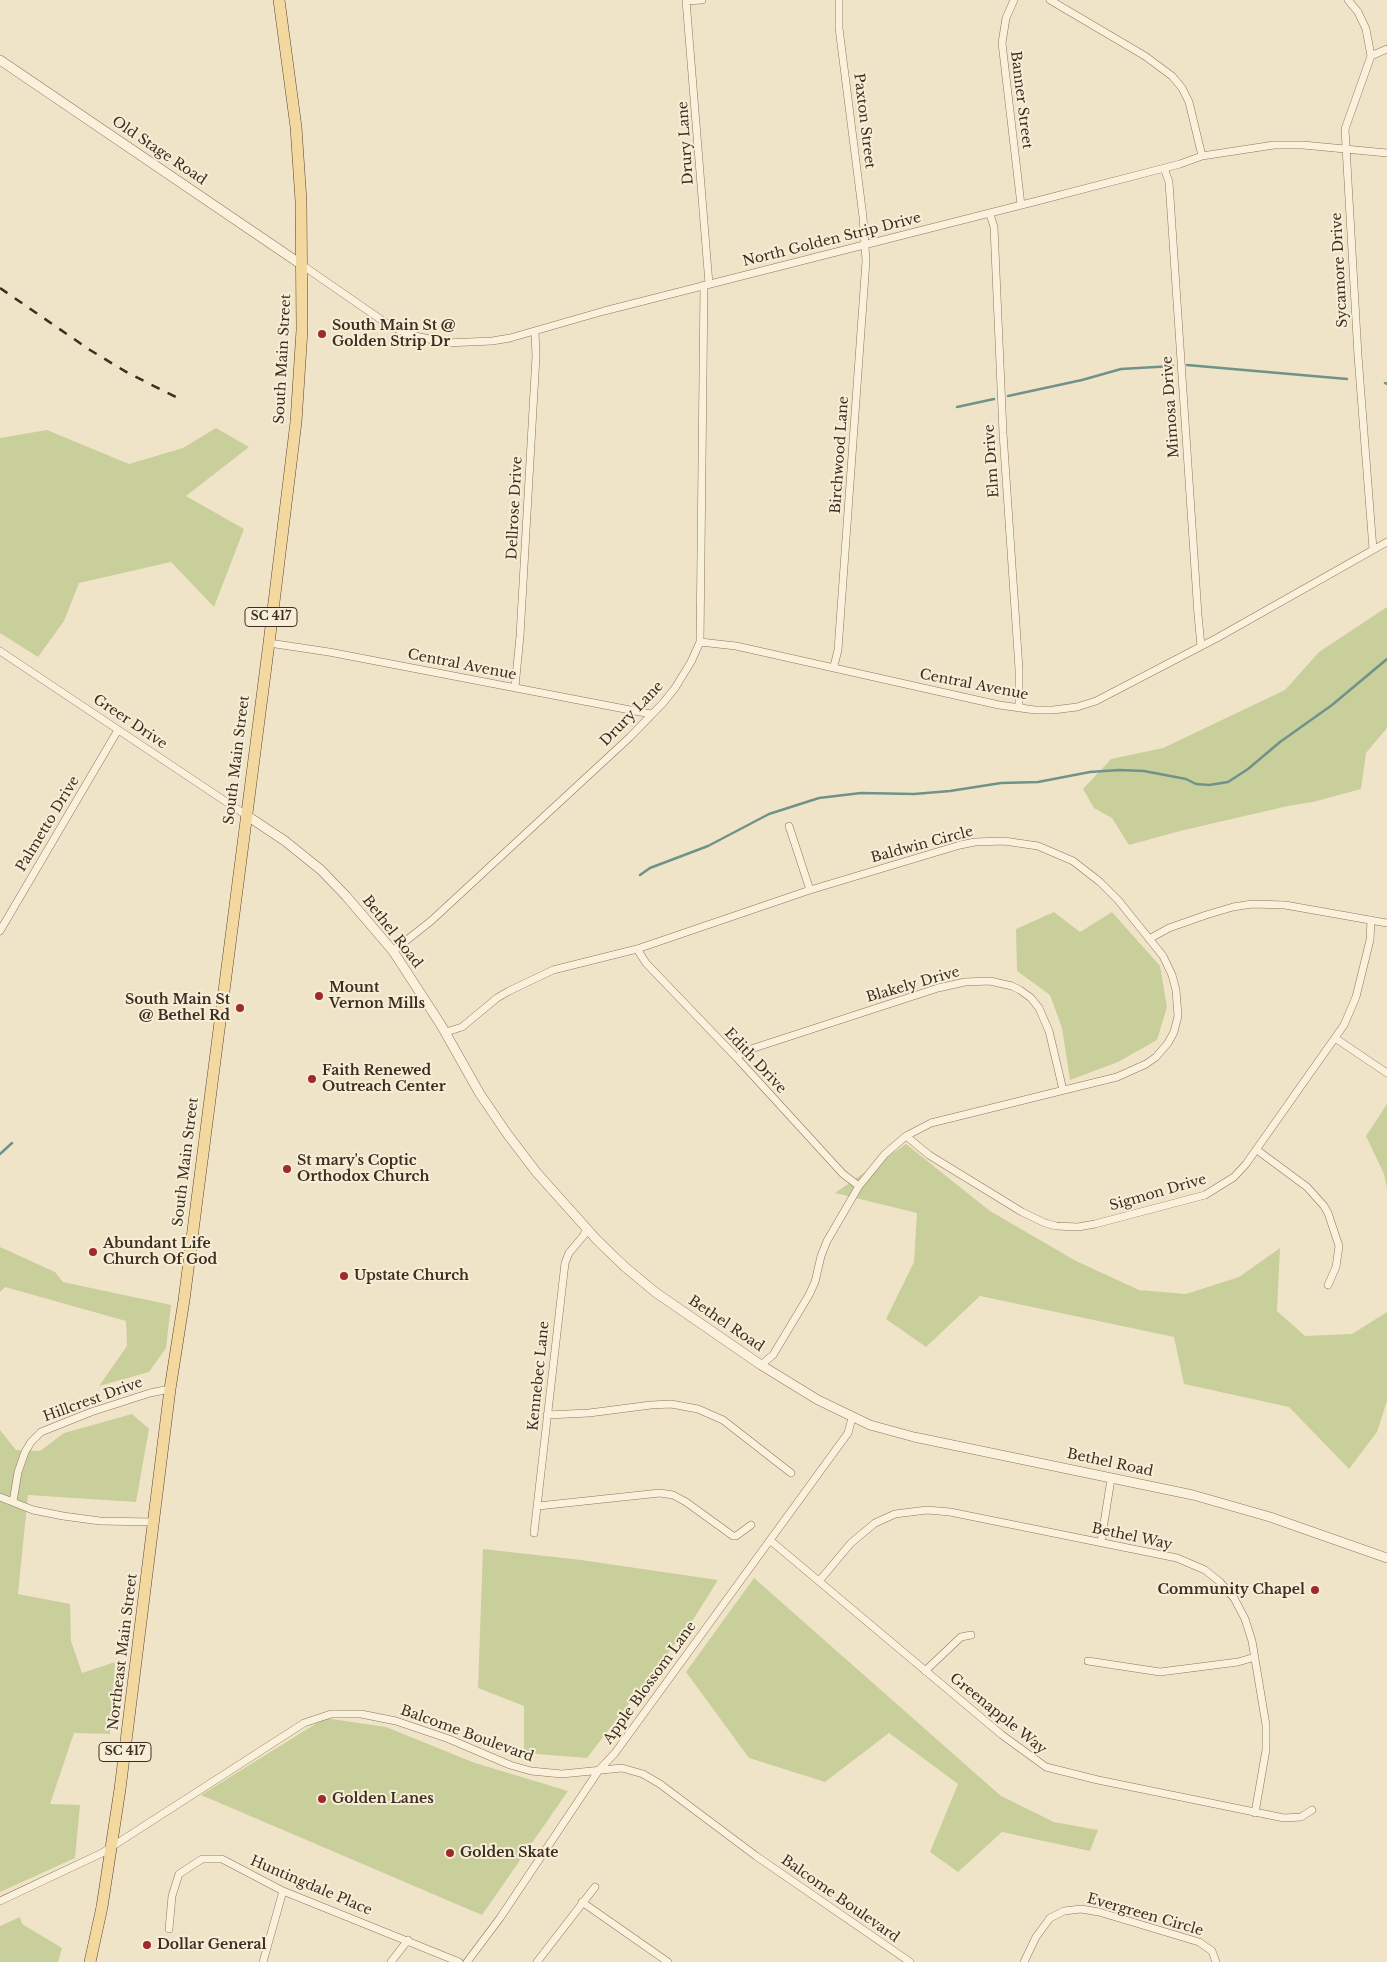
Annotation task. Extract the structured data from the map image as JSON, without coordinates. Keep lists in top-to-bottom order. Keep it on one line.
{"streets":{"main road":["South Main Street","SC 417","Northeast Main Street"],"street":["Banner Street","Paxton Street","Drury Lane","Old Stage Road","North Golden Strip Drive","Sycamore Drive","Mimosa Drive","Birchwood Lane","Elm Drive","Dellrose Drive","Central Avenue","Greer Drive","Palmetto Drive","Baldwin Circle","Bethel Road","Blakely Drive","Edith Drive","Sigmon Drive","Kennebec Lane","Hillcrest Drive","Bethel Way","Apple Blossom Lane","Greenapple Way","Balcome Boulevard","Huntingdale Place","Evergreen Circle"]},"crossings":[["Banner Street","North Golden Strip Drive"],["Paxton Street","North Golden Strip Drive"],["Paxton Street","Birchwood Lane"],["Drury Lane","North Golden Strip Drive"],["Drury Lane","Central Avenue"],["Drury Lane","Bethel Road"],["Old Stage Road","North Golden Strip Drive"],["Old Stage Road","South Main Street"],["North Golden Strip Drive","Sycamore Drive"],["North Golden Strip Drive","South Main Street"],["North Golden Strip Drive","Mimosa Drive"],["North Golden Strip Drive","Birchwood Lane"],["North Golden Strip Drive","Elm Drive"],["North Golden Strip Drive","Dellrose Drive"],["Sycamore Drive","Central Avenue"],["South Main Street","Central Avenue"],["South Main Street","Greer Drive"],["South Main Street","Bethel Road"],["South Main Street","Hillcrest Drive"],["South Main Street","Northeast Main Street"],["Mimosa Drive","Central Avenue"],["Birchwood Lane","Central Avenue"],["Elm Drive","Central Avenue"],["Dellrose Drive","Central Avenue"],["Greer Drive","Palmetto Drive"],["Greer Drive","Bethel Road"],["Baldwin Circle","Bethel Road"],["Baldwin Circle","Blakely Drive"],["Baldwin Circle","Edith Drive"],["Baldwin Circle","Sigmon Drive"],["Bethel Road","Kennebec Lane"],["Bethel Road","Apple Blossom Lane"],["Blakely Drive","Edith Drive"],["Bethel Way","Greenapple Way"],["Northeast Main Street","Balcome Boulevard"],["Apple Blossom Lane","Greenapple Way"],["Apple Blossom Lane","Balcome Boulevard"]],"places":["South Main St @ Golden Strip Dr","Mount Vernon Mills","South Main St @ Bethel Rd","Faith Renewed Outreach Center","St mary's Coptic Orthodox Church","Abundant Life Church Of God","Upstate Church","Community Chapel","Golden Lanes","Golden Skate","Dollar General"]}
